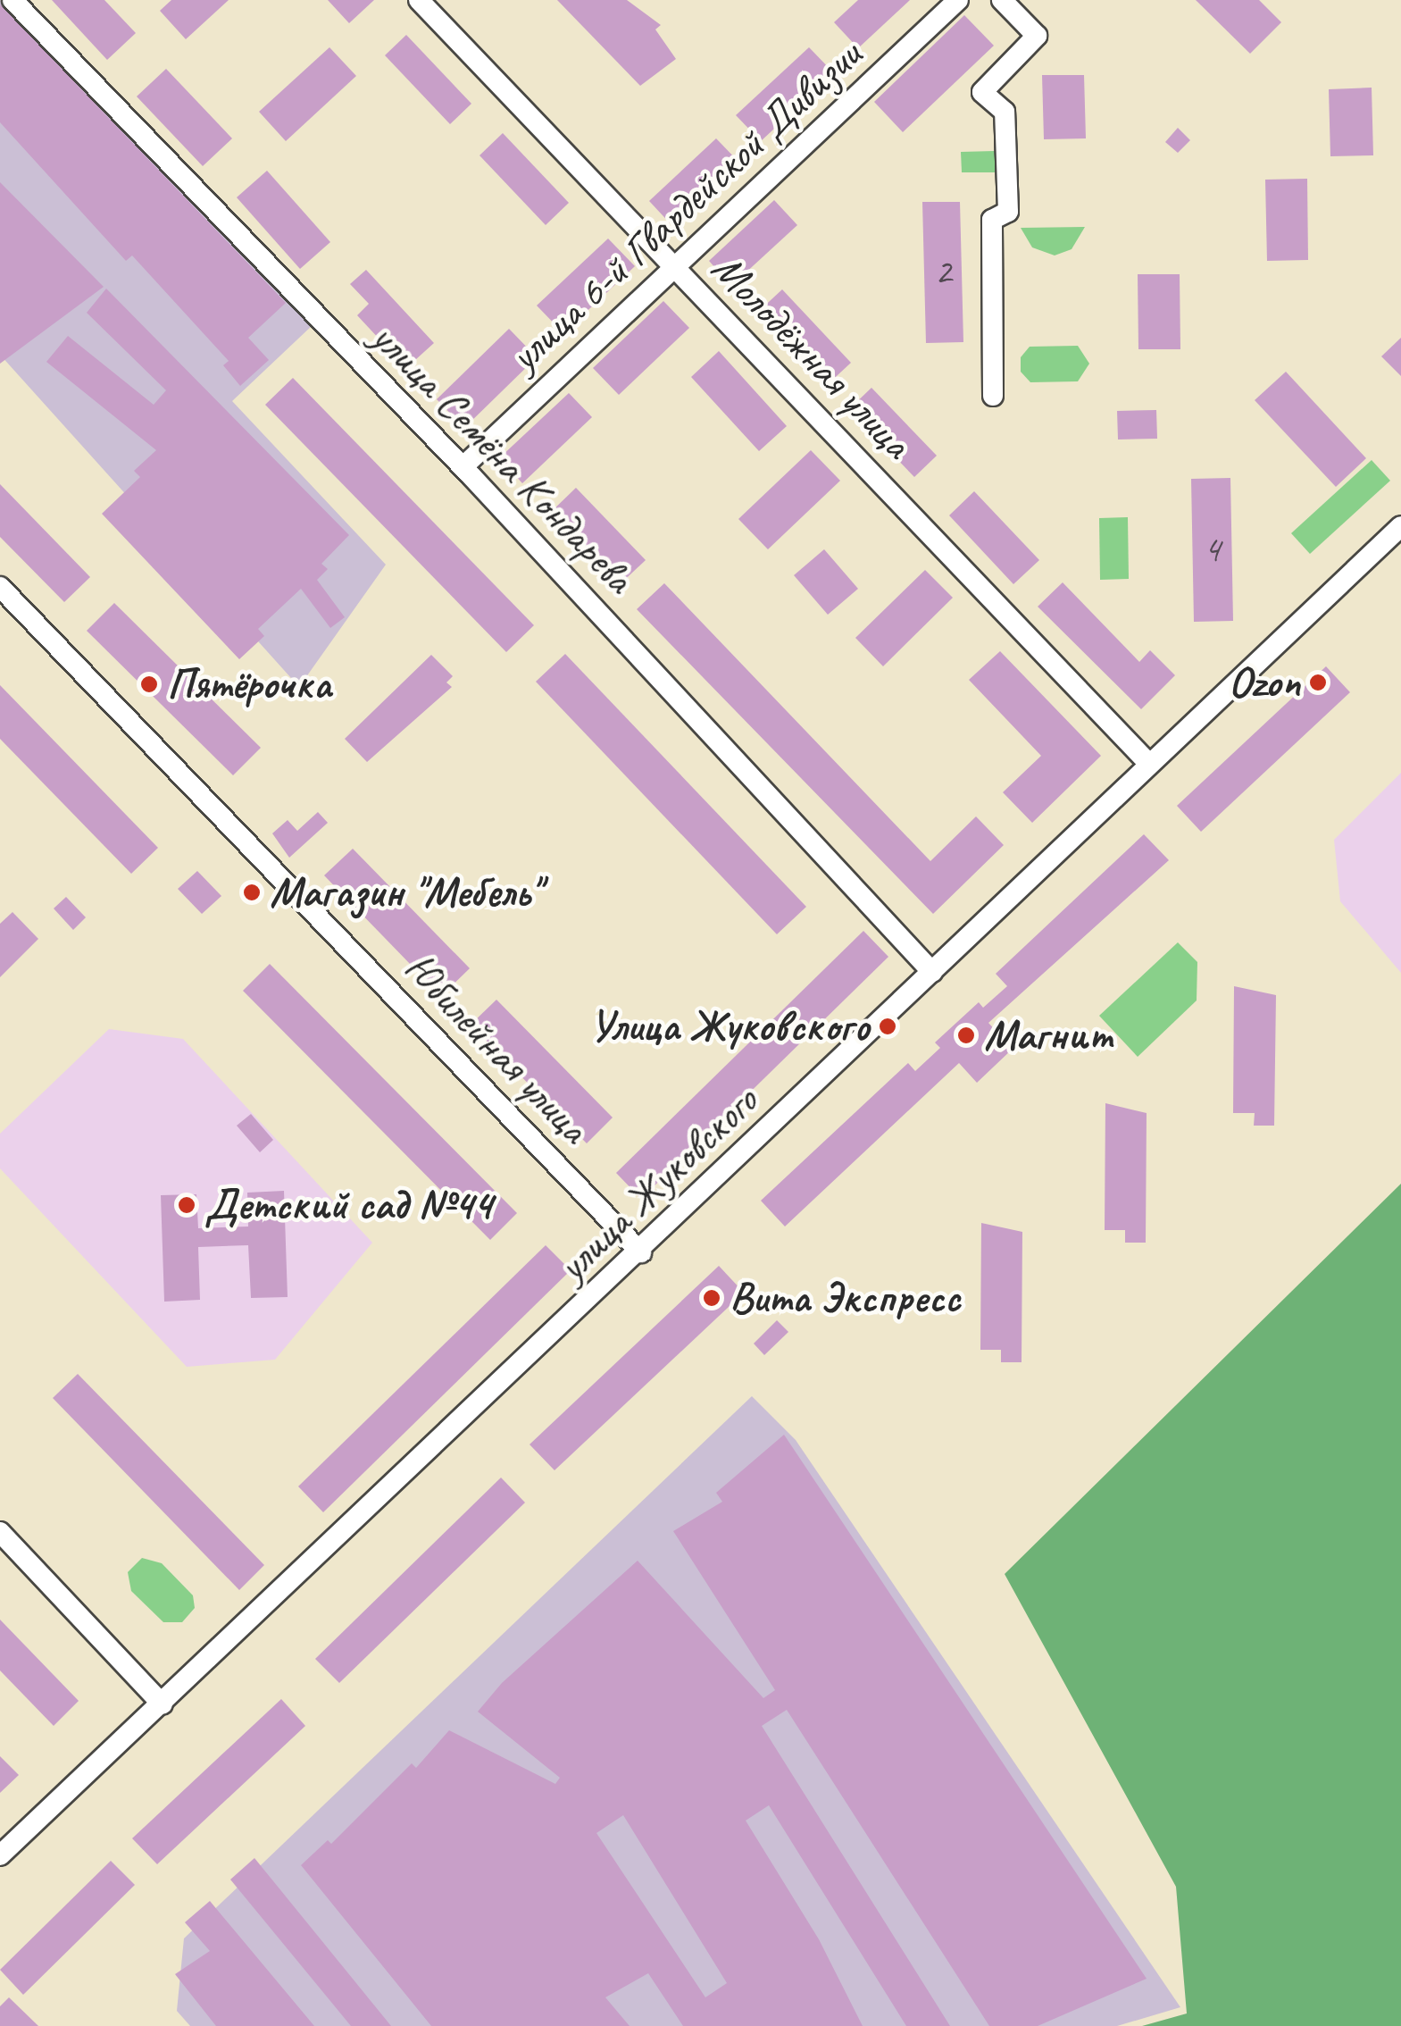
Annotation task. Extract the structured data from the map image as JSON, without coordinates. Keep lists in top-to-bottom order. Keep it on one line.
{"streets":{"street":["улица 6-й Гвардейской Дивизии","Молодёжная улица","улица Семёна Кондарева","Юбилейная улица","улица Жуковского"]},"crossings":[["улица 6-й Гвардейской Дивизии","Молодёжная улица"],["улица 6-й Гвардейской Дивизии","улица Семёна Кондарева"],["Молодёжная улица","улица Жуковского"],["улица Семёна Кондарева","улица Жуковского"],["Юбилейная улица","улица Жуковского"]],"places":["Ozon","Пятёрочка","Магазин \"Мебель\"","Улица Жуковского","Магнит","Детский сад №44","Вита Экспресс"],"house_numbers":["2","4"]}
